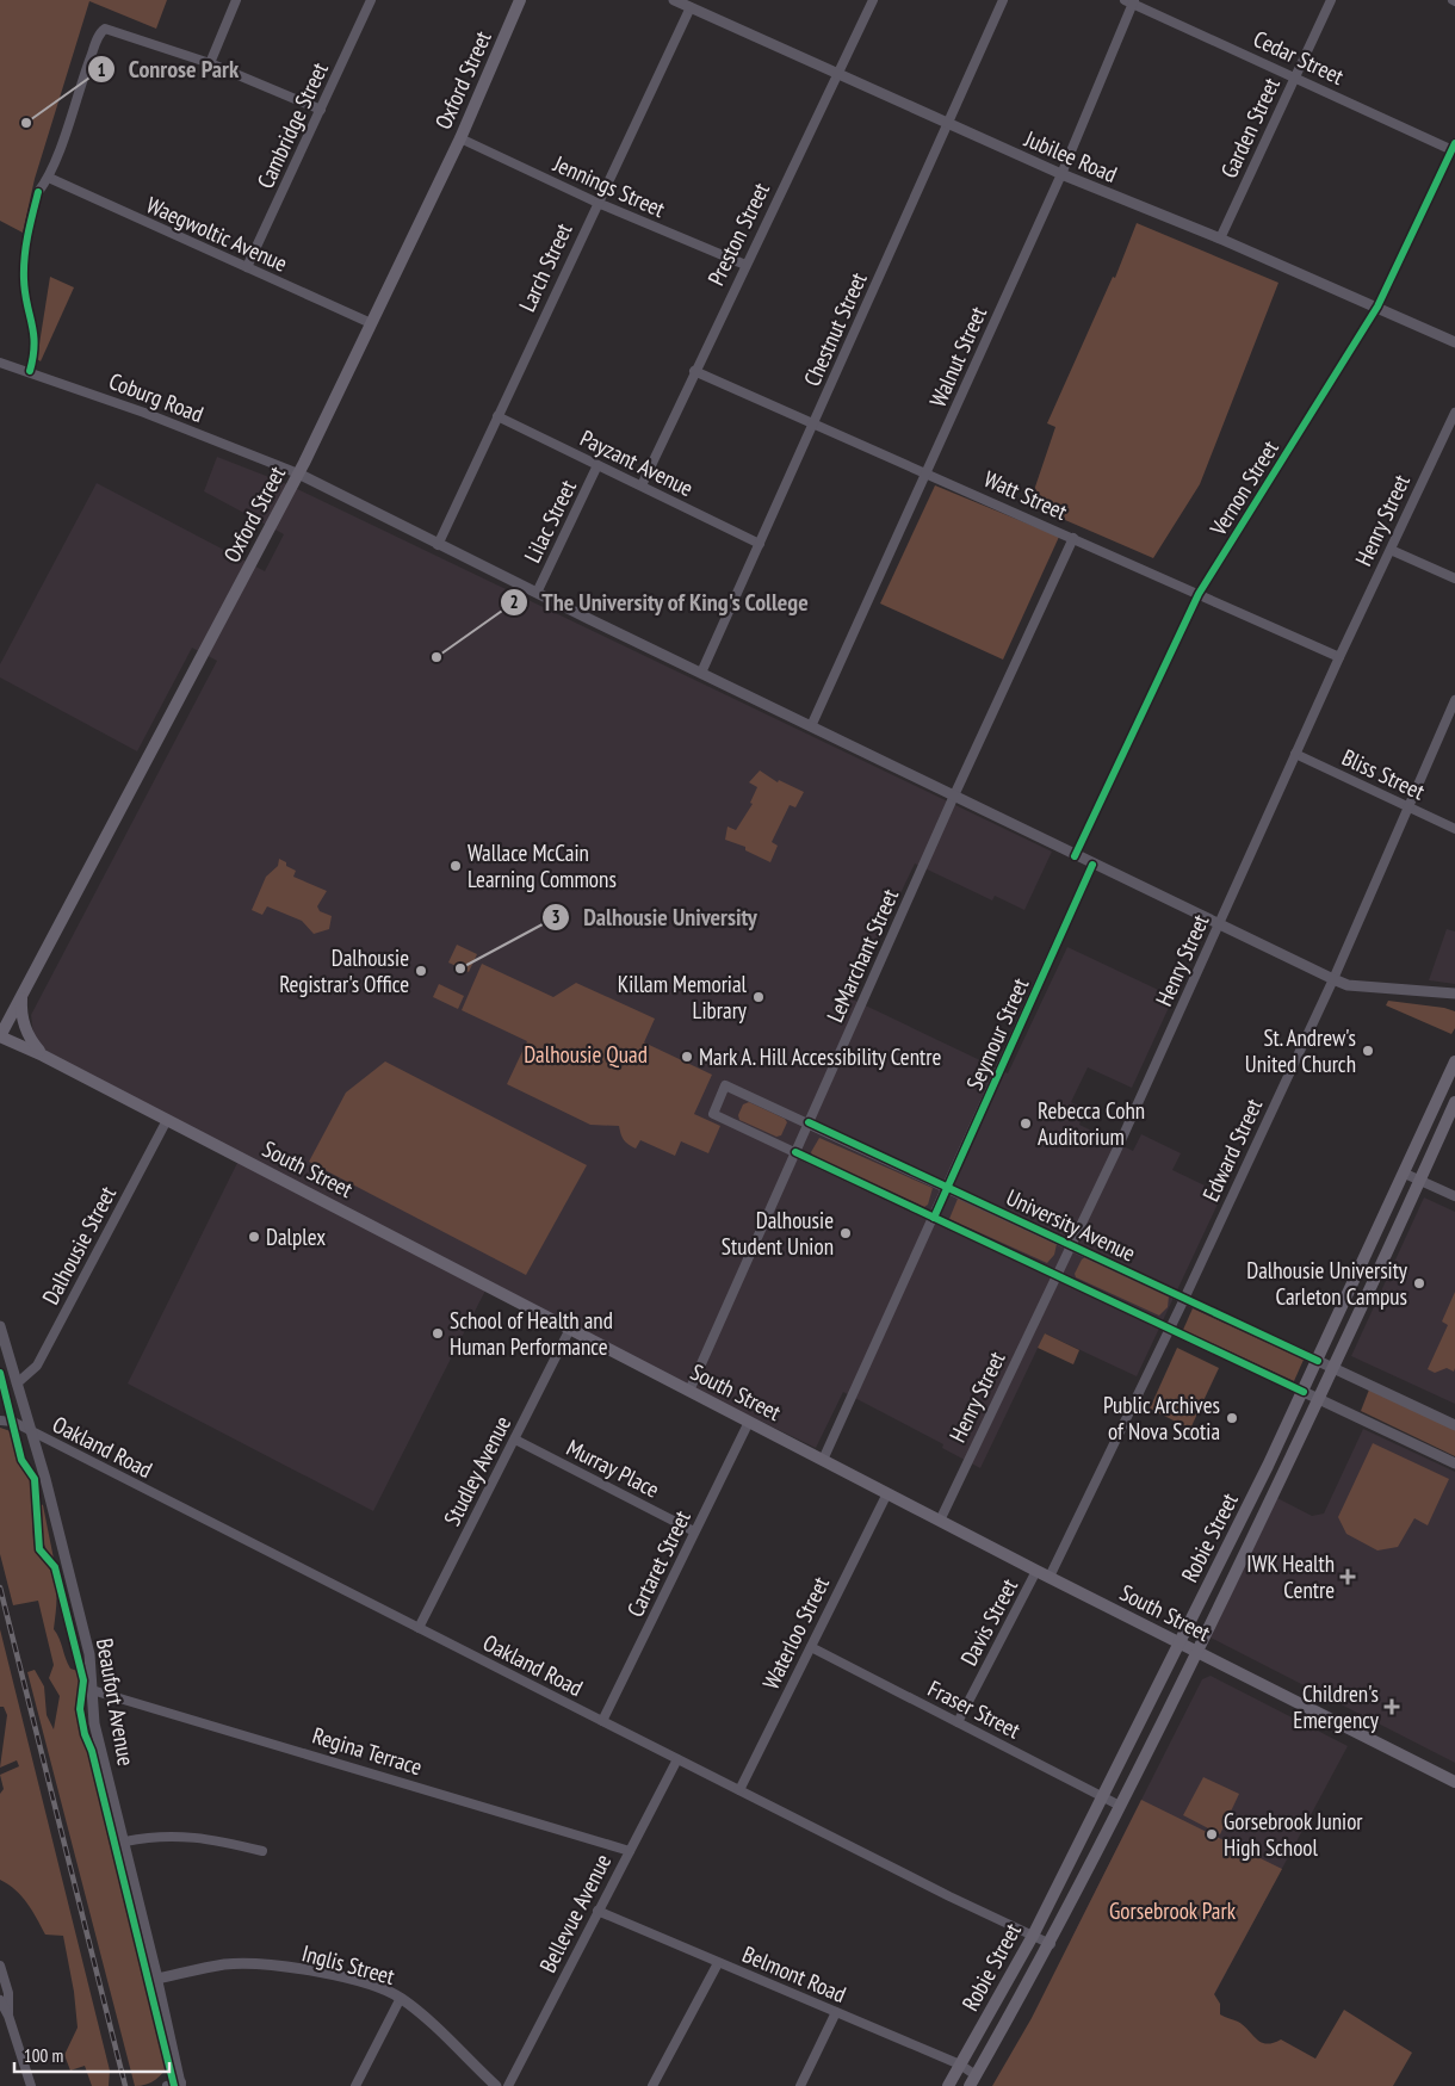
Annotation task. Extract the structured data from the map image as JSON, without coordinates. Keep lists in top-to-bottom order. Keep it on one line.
{"streets":{"main road":["Oxford Street","South Street","Robie Street"],"street":["Cedar Street","Cambridge Street","Garden Street","Jubilee Road","Jennings Street","Waegwoltic Avenue","Preston Street","Larch Street","Chestnut Street","Walnut Street","Coburg Road","Payzant Avenue","Vernon Street","Watt Street","Henry Street","Lilac Street","Bliss Street","LeMarchant Street","Seymour Street","Edward Street","University Avenue","Dalhousie Street","Oakland Road","Murray Place","Studley Avenue","Cartaret Street","Davis Street","Waterloo Street","Beaufort Avenue","Fraser Street","Regina Terrace","Bellevue Avenue","Inglis Street","Belmont Road"]},"crossings":[["Cedar Street","Garden Street"],["Cedar Street","Walnut Street"],["Cedar Street","Vernon Street"],["Oxford Street","Jennings Street"],["Oxford Street","Waegwoltic Avenue"],["Oxford Street","Coburg Road"],["Oxford Street","South Street"],["Cambridge Street","Waegwoltic Avenue"],["Garden Street","Jubilee Road"],["Jubilee Road","Preston Street"],["Jubilee Road","Larch Street"],["Jubilee Road","Chestnut Street"],["Jubilee Road","Walnut Street"],["Jubilee Road","Vernon Street"],["Jennings Street","Preston Street"],["Jennings Street","Larch Street"],["Preston Street","Payzant Avenue"],["Preston Street","Watt Street"],["Larch Street","Payzant Avenue"],["Chestnut Street","Payzant Avenue"],["Chestnut Street","Watt Street"],["Walnut Street","Watt Street"],["Payzant Avenue","Lilac Street"],["Vernon Street","Watt Street"],["Watt Street","Henry Street"],["Watt Street","LeMarchant Street"],["Henry Street","Bliss Street"],["Henry Street","South Street"],["Henry Street","University Avenue"],["Bliss Street","Edward Street"],["LeMarchant Street","South Street"],["LeMarchant Street","University Avenue"],["Seymour Street","South Street"],["Seymour Street","University Avenue"],["Edward Street","South Street"],["Edward Street","University Avenue"],["South Street","Dalhousie Street"],["South Street","Studley Avenue"],["South Street","Robie Street"],["South Street","Cartaret Street"],["South Street","Davis Street"],["South Street","Waterloo Street"],["University Avenue","Robie Street"],["Dalhousie Street","Beaufort Avenue"],["Oakland Road","Studley Avenue"],["Oakland Road","Robie Street"],["Oakland Road","Cartaret Street"],["Oakland Road","Waterloo Street"],["Oakland Road","Beaufort Avenue"],["Oakland Road","Bellevue Avenue"],["Murray Place","Studley Avenue"],["Murray Place","Cartaret Street"],["Robie Street","Fraser Street"],["Robie Street","Belmont Road"],["Davis Street","Fraser Street"],["Waterloo Street","Fraser Street"],["Beaufort Avenue","Regina Terrace"],["Beaufort Avenue","Inglis Street"],["Regina Terrace","Bellevue Avenue"],["Bellevue Avenue","Belmont Road"]],"parks":["Dalhousie Quad","Gorsebrook Park"],"places":{"other":["Conrose Park","The University of King's College","Wallace McCain Learning Commons","Dalhousie University","Dalhousie Registrar's Office","Killam Memorial Library","St. Andrew's United Church","Mark A. Hill Accessibility Centre","Rebecca Cohn Auditorium","Dalhousie Student Union","Dalplex","Dalhousie University Carleton Campus","School of Health and Human Performance","Public Archives of Nova Scotia","Gorsebrook Junior High School"],"health":["IWK Health Centre","Children's Emergency"]},"scale_bar":"100 m"}
